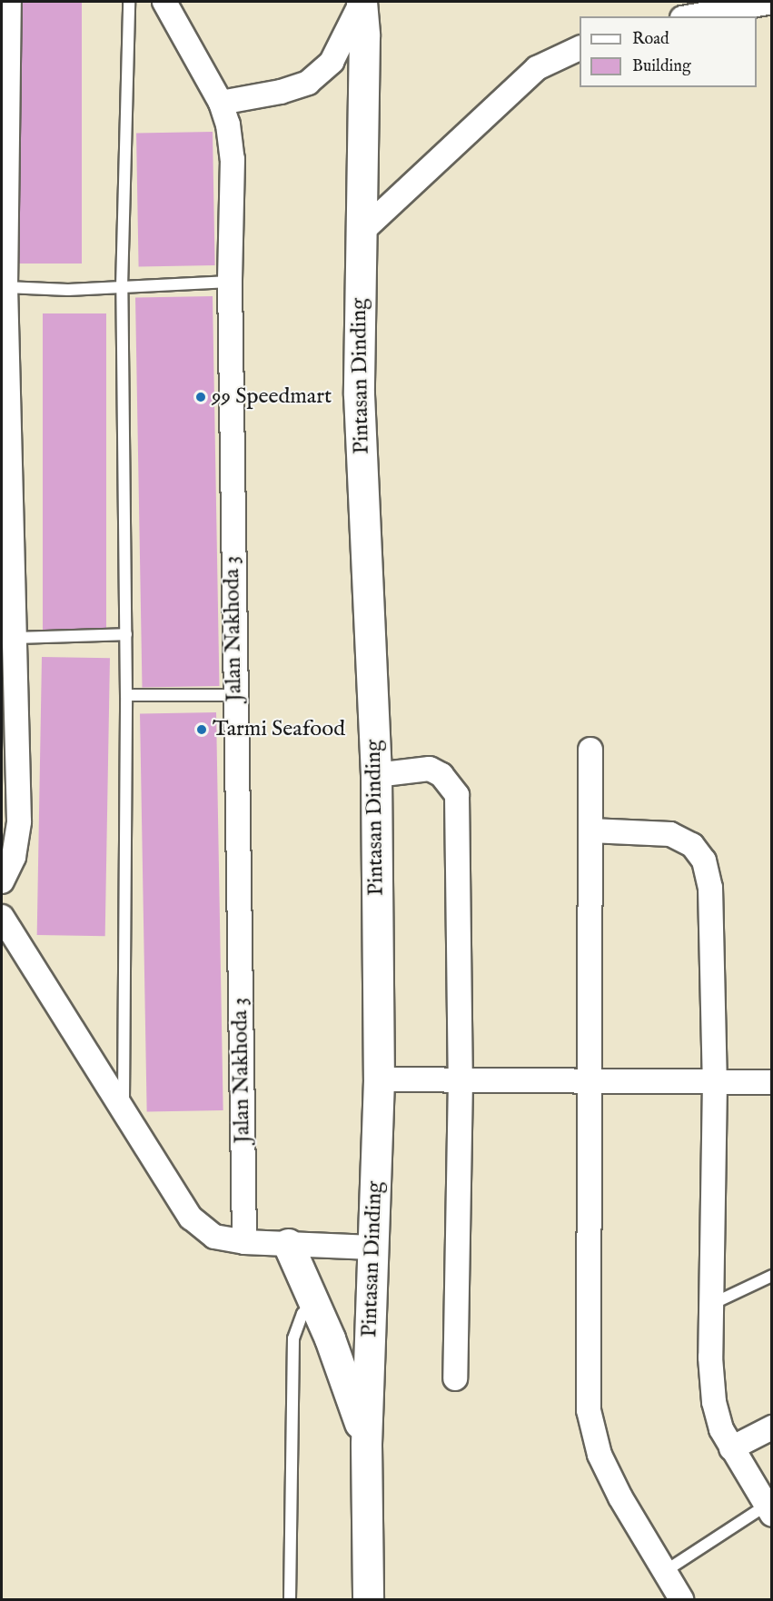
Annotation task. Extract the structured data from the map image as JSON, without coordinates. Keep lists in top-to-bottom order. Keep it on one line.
{"streets":{"main road":["Pintasan Dinding"],"street":["Jalan Nakhoda 3"]},"places":["99 Speedmart","Tarmi Seafood"],"legend":["Road","Building"]}
